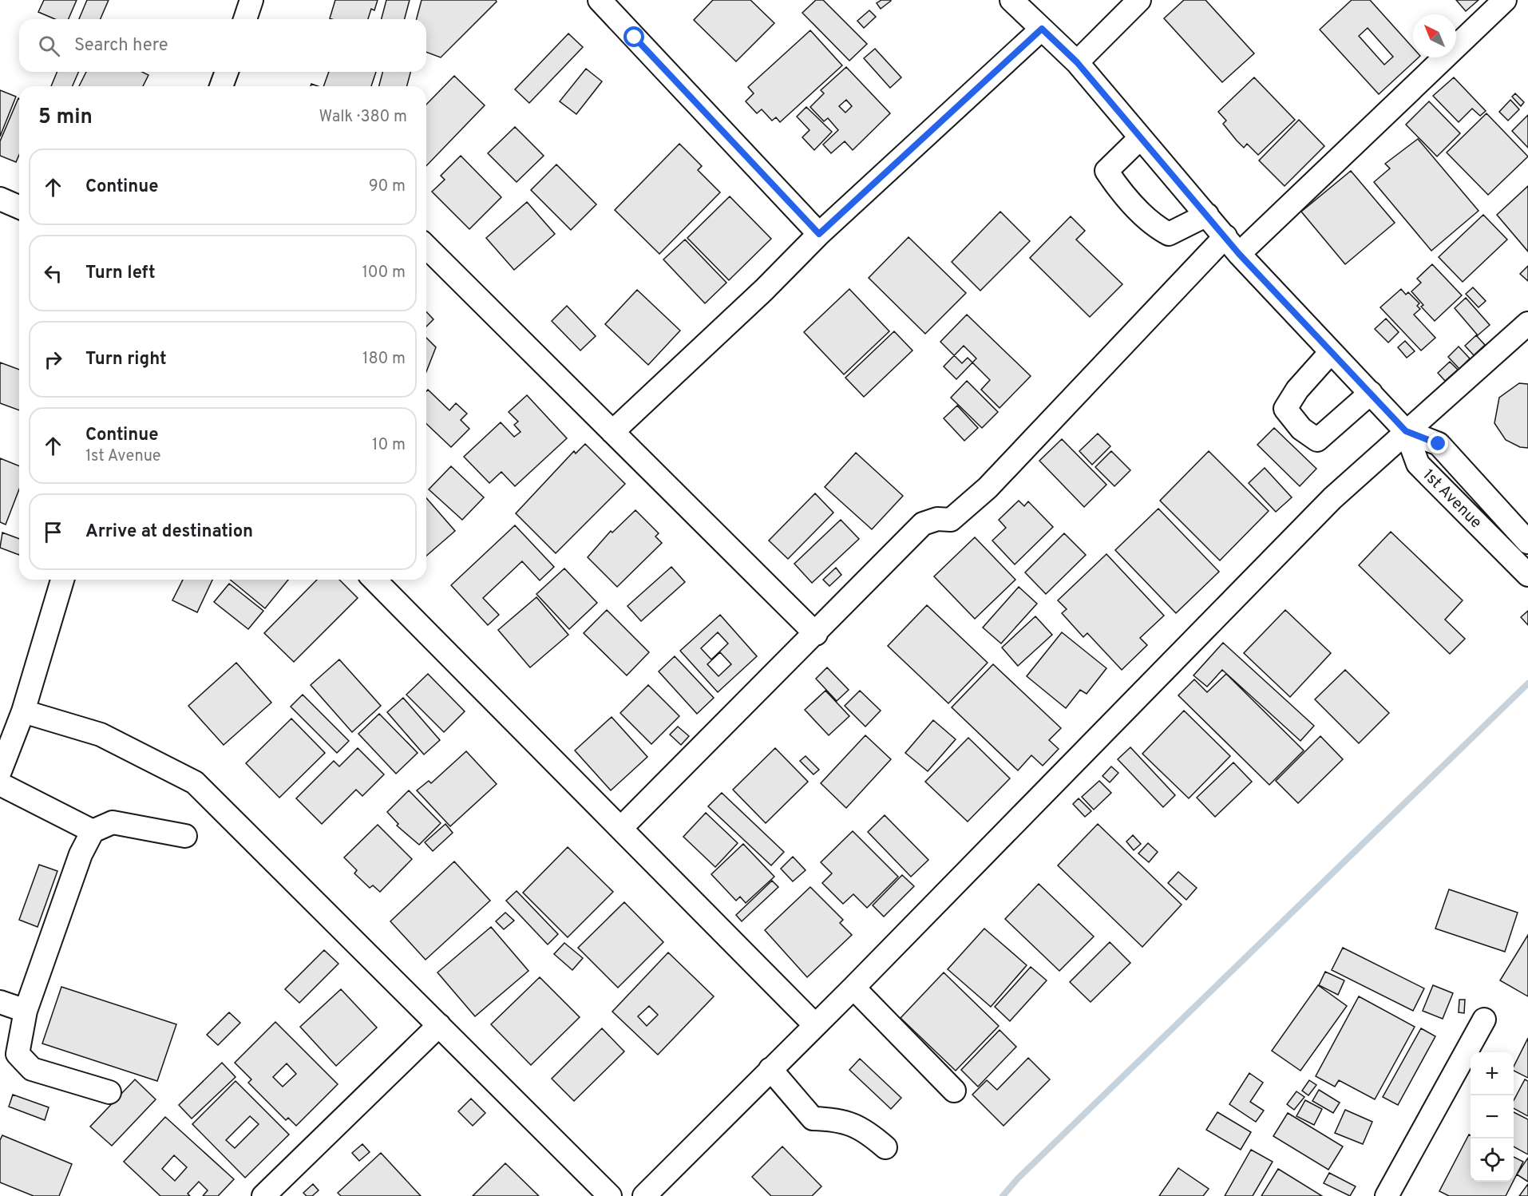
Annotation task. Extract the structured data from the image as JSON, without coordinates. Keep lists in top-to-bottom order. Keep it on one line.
{"streets":{"street":["1st Avenue"]},"north":"top left","page":{"search":"Search here","heading":["5 min","Walk · 380 m"],"list":[["Continue","90 m"],["Turn left","100 m"],["Turn right","180 m"],["Continue","1st Avenue","10 m"],"Arrive at destination"],"map_buttons":["+","−"]}}
